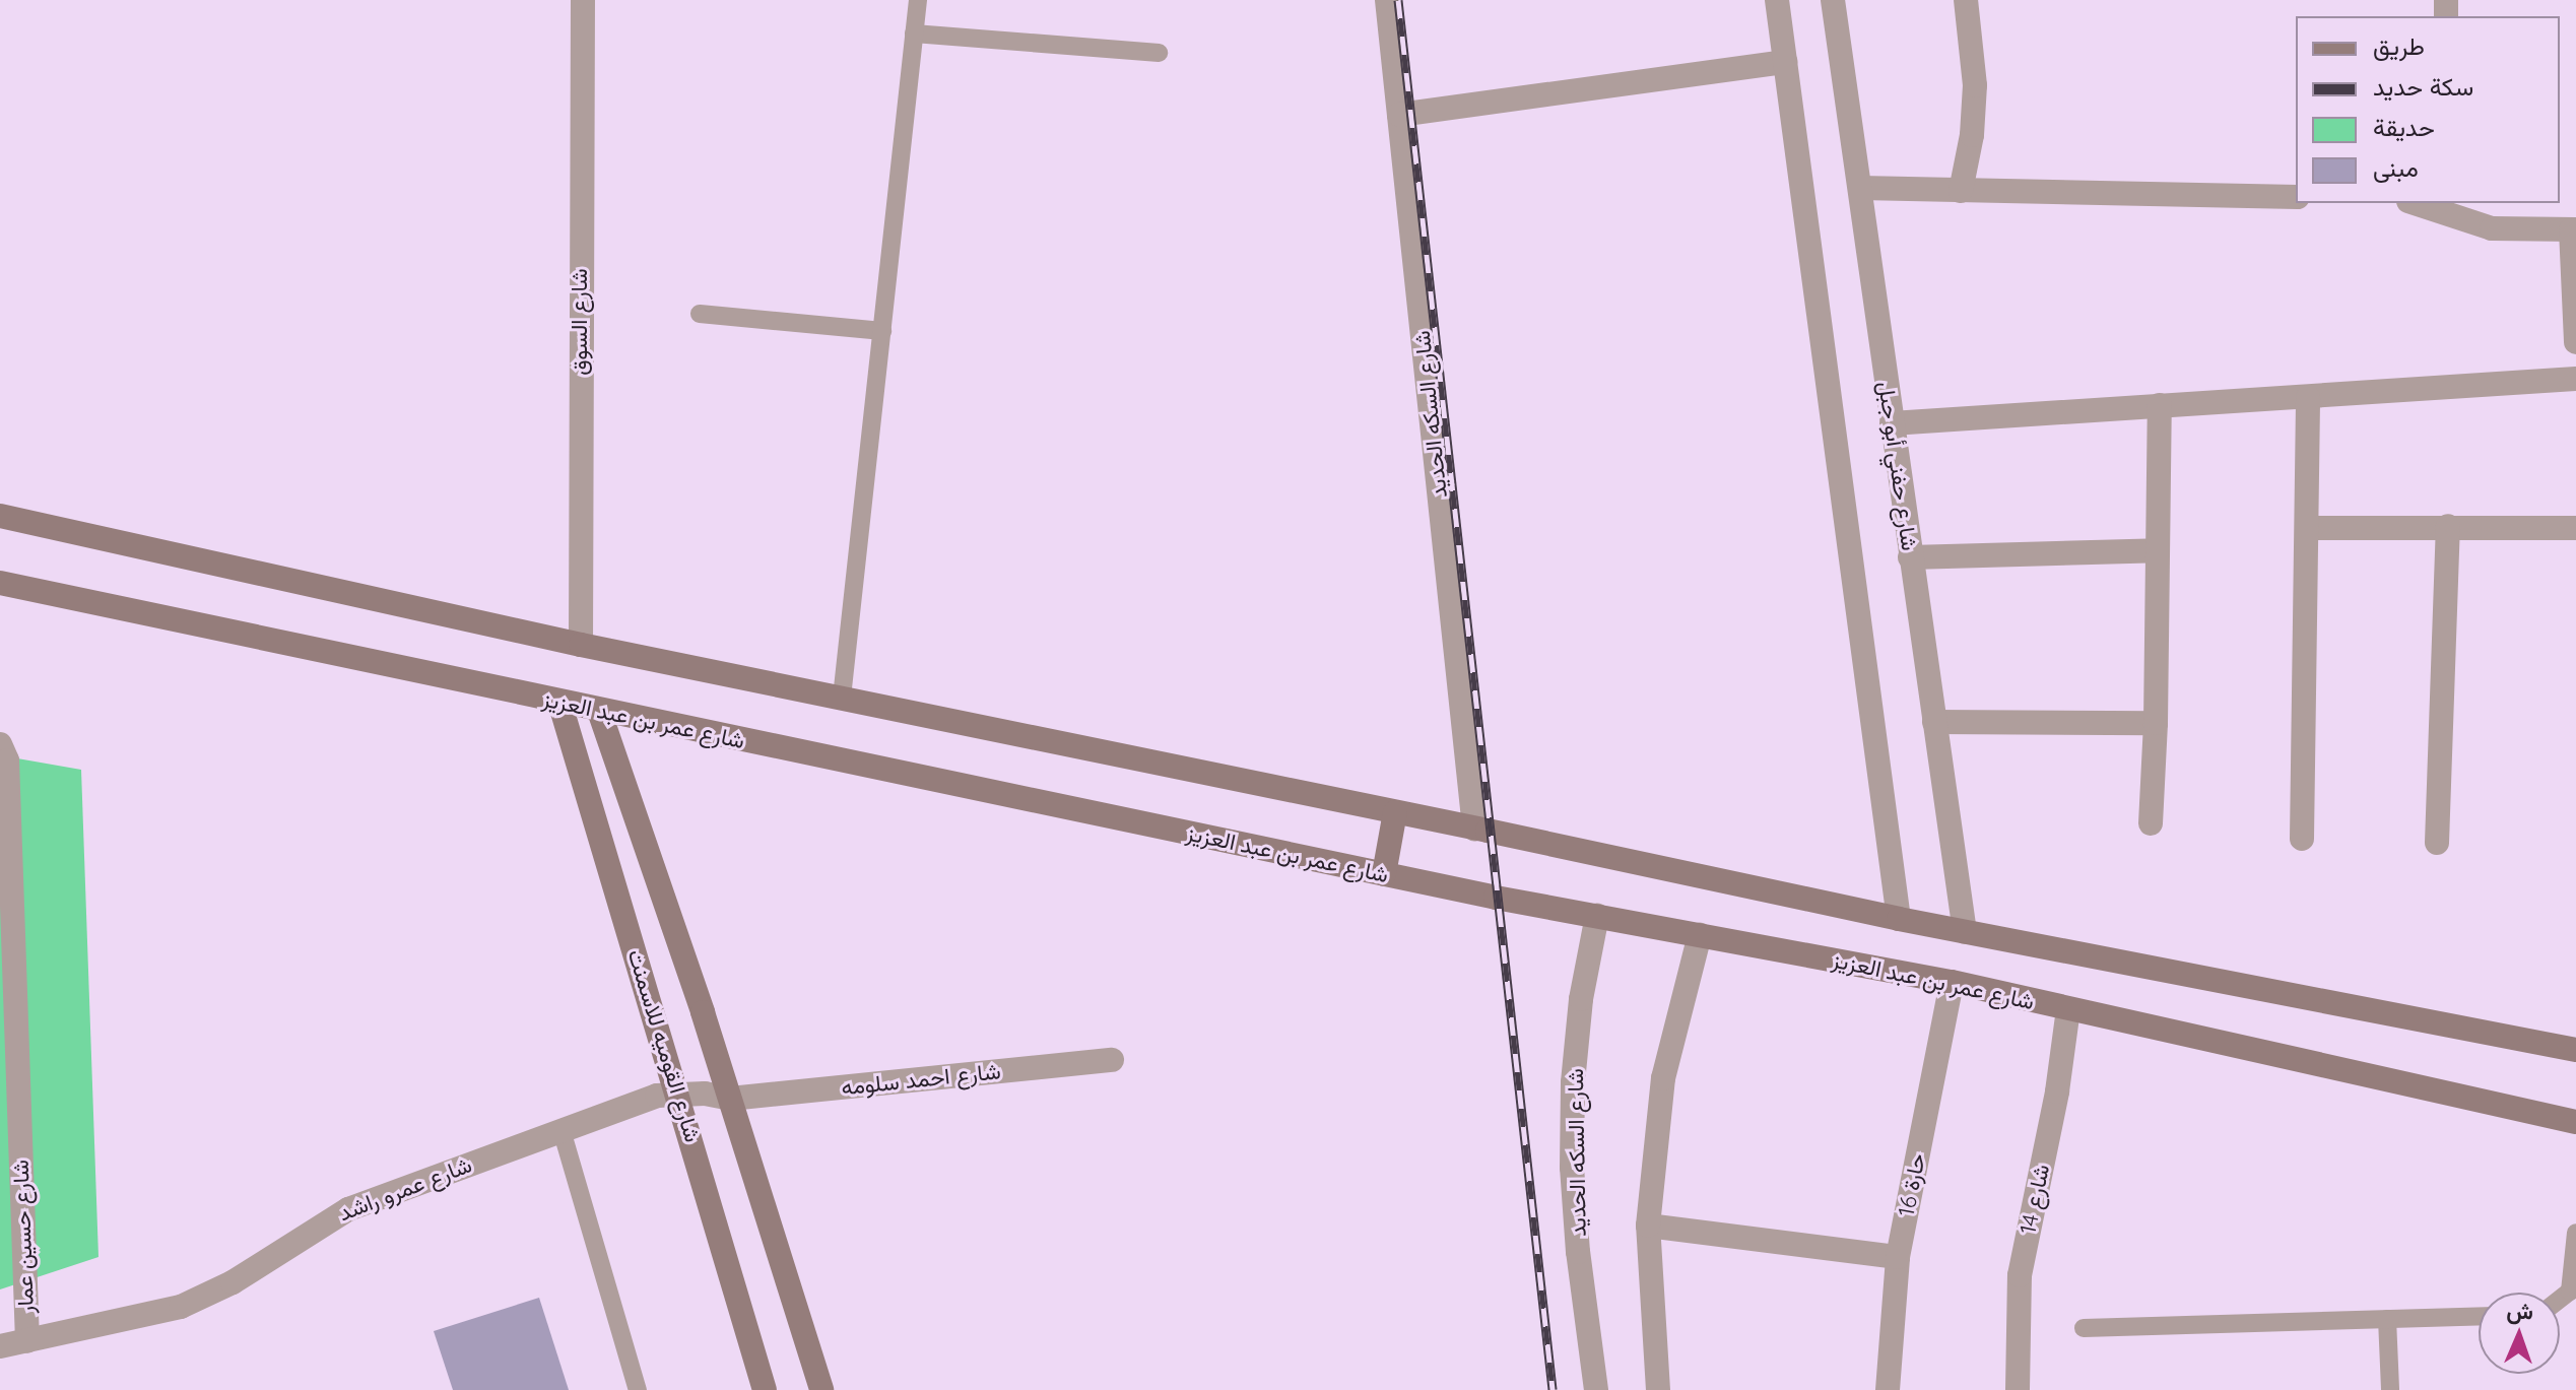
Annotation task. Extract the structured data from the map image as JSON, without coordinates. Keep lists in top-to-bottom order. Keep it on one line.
{"streets":{"main road":["شارع عمر بن عبد العزيز","شارع القوميه للاسمنت"],"street":["شارع السوق","شارع السكه الحديد","شارع حفني أبو جبل","شارع احمد سلومه","حارة 16","شارع عمرو راشد","شارع 14","شارع حسين عمار"]},"crossings":[["شارع السكه الحديد","شارع عمر بن عبد العزيز"],["شارع عمر بن عبد العزيز","شارع القوميه للاسمنت"],["شارع عمر بن عبد العزيز","حارة 16"],["شارع عمر بن عبد العزيز","شارع 14"],["شارع القوميه للاسمنت","شارع احمد سلومه"],["شارع القوميه للاسمنت","شارع عمرو راشد"],["شارع احمد سلومه","شارع عمرو راشد"],["شارع عمرو راشد","شارع حسين عمار"]],"legend":["طريق","سكة حديد","حديقة","مبنى"],"north":"top"}
